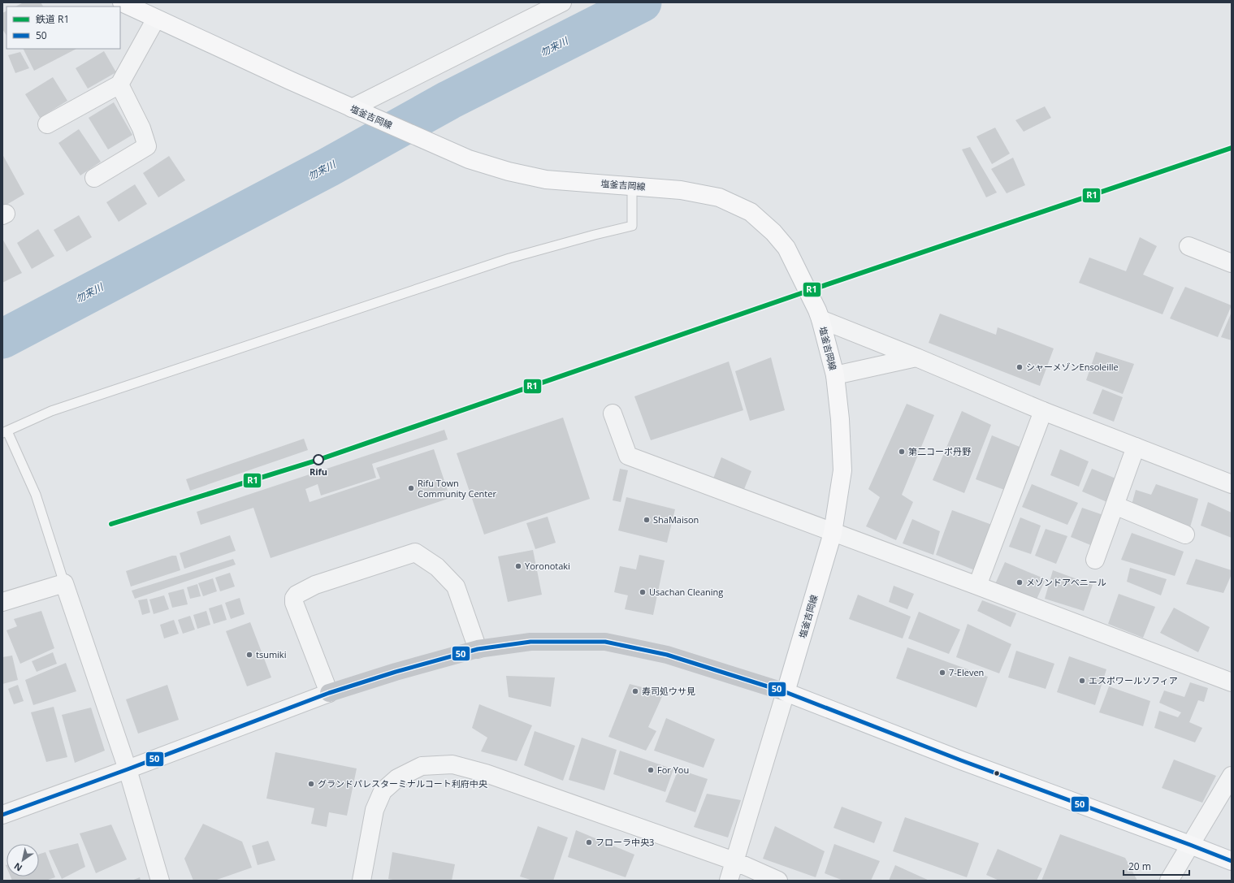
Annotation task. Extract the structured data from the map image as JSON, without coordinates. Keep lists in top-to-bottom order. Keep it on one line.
{"streets":{"main road":["塩釜吉岡線"]},"water":["勿来川"],"places":["シャーメゾンEnsoleille","第二コーポ丹野","Rifu","Rifu Town Community Center","ShaMaison","Yoronotaki","メゾンドアベニール","Usachan Cleaning","tsumiki","7-Eleven","エスポワールソフィア","寿司処ウサ見","For You","グランドパレスターミナルコート利府中央","フローラ中央3"],"lines":["rail line R1","transit line 50"],"legend":["鉄道 R1","50"],"scale_bar":"20 m","north":"bottom left"}
